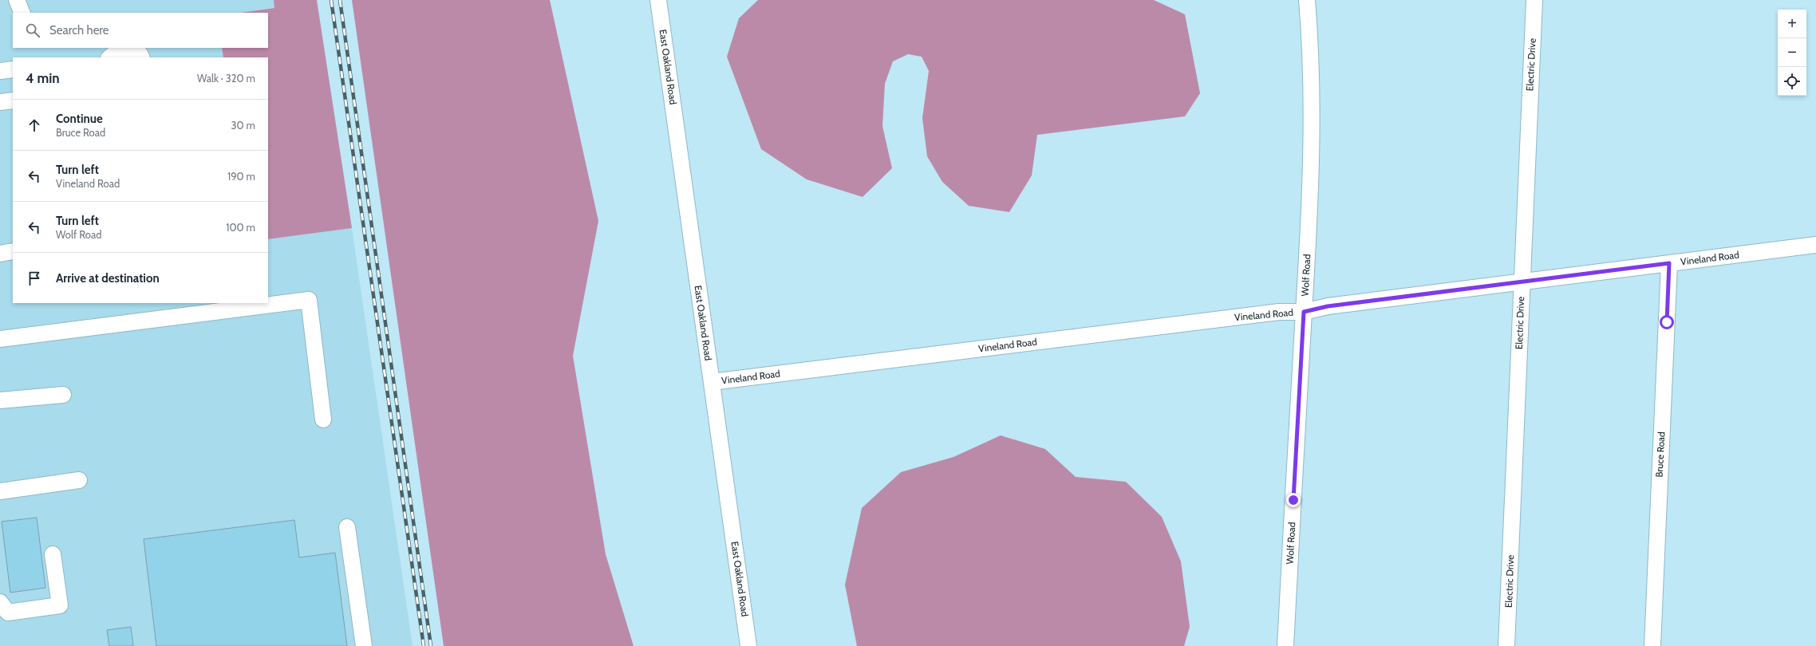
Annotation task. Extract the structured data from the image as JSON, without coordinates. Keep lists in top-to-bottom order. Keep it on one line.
{"streets":{"street":["Electric Drive","East Oakland Road","Vineland Road","Wolf Road","Bruce Road"]},"crossings":[["Electric Drive","Vineland Road"],["East Oakland Road","Vineland Road"],["Vineland Road","Wolf Road"],["Vineland Road","Bruce Road"]],"page":{"map_buttons":["+","−"],"search":"Search here","heading":["4 min","Walk · 320 m"],"list":[["Continue","Bruce Road","30 m"],["Turn left","Vineland Road","190 m"],["Turn left","Wolf Road","100 m"],"Arrive at destination"]}}
